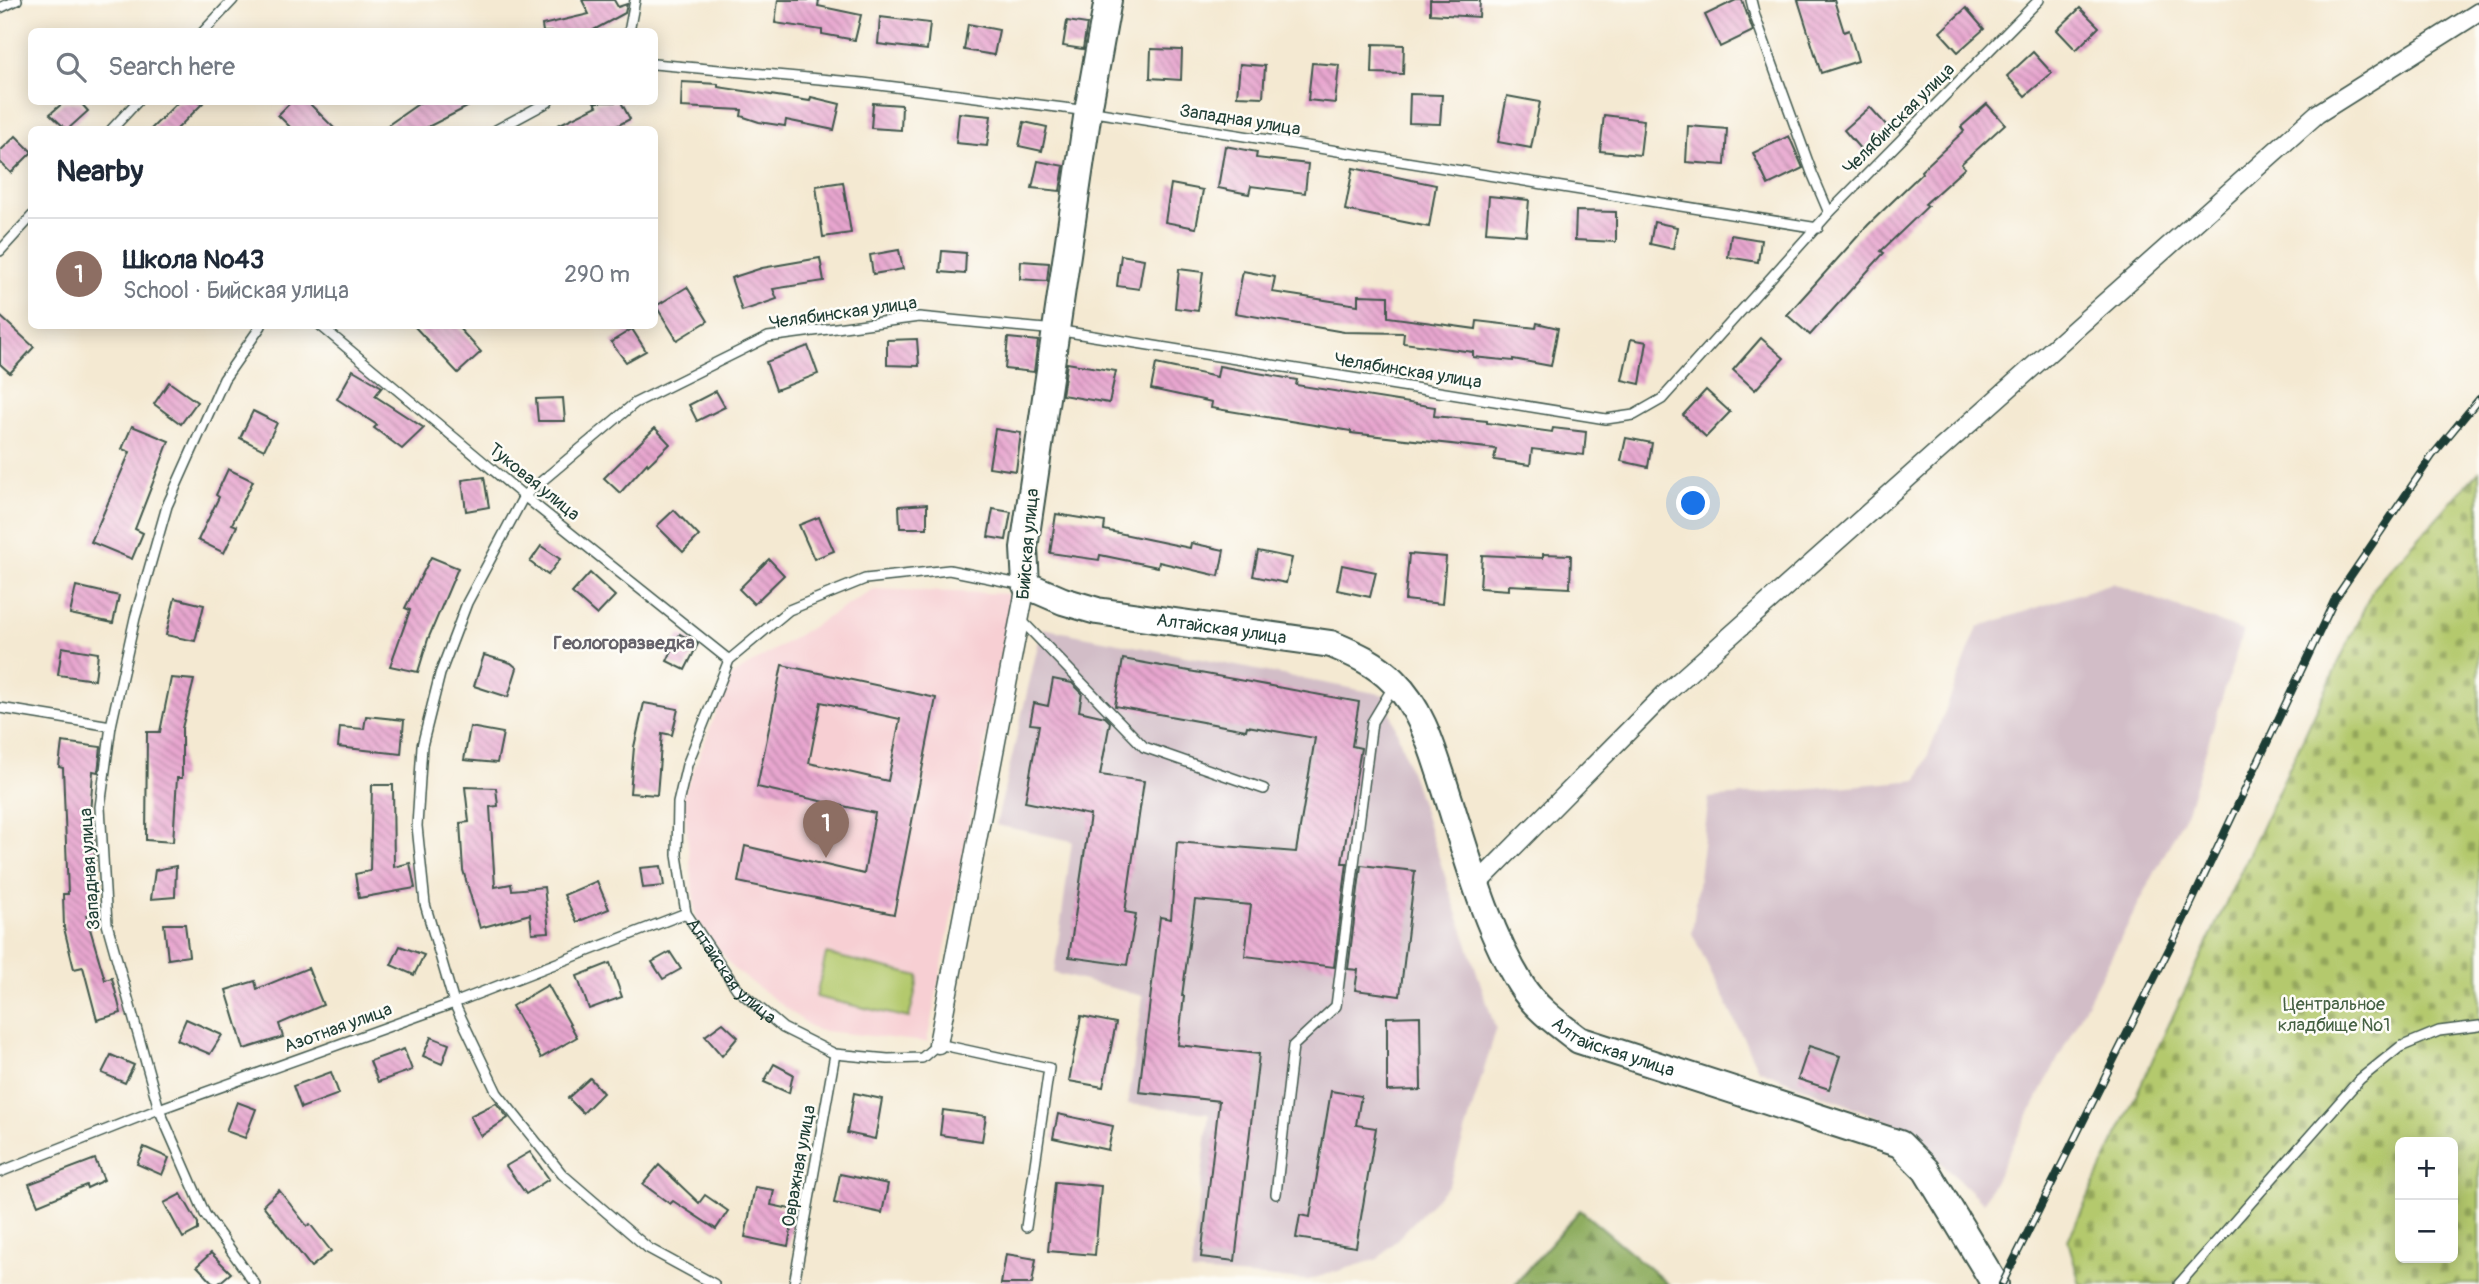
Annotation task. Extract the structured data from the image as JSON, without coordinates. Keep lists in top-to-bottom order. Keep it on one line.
{"streets":{"street":["Бийская улица","Алтайская улица"],"lane":["Челябинская улица","Западная улица","Туковая улица","Азотная улица","Овражная улица"]},"crossings":[["Челябинская улица","Западная улица"],["Челябинская улица","Туковая улица"],["Челябинская улица","Бийская улица"],["Челябинская улица","Азотная улица"],["Западная улица","Бийская улица"],["Западная улица","Азотная улица"],["Туковая улица","Алтайская улица"],["Бийская улица","Алтайская улица"],["Алтайская улица","Азотная улица"],["Алтайская улица","Овражная улица"]],"districts":["Геологоразведка"],"parks":["Центральное кладбище №1"],"page":{"search":"Search here","heading":"Nearby","list":[{"mark":"1","name":"Школа №43","note":"School · Бийская улица","value":"290 m"}],"pins":"1","map_buttons":["+","−"]}}
